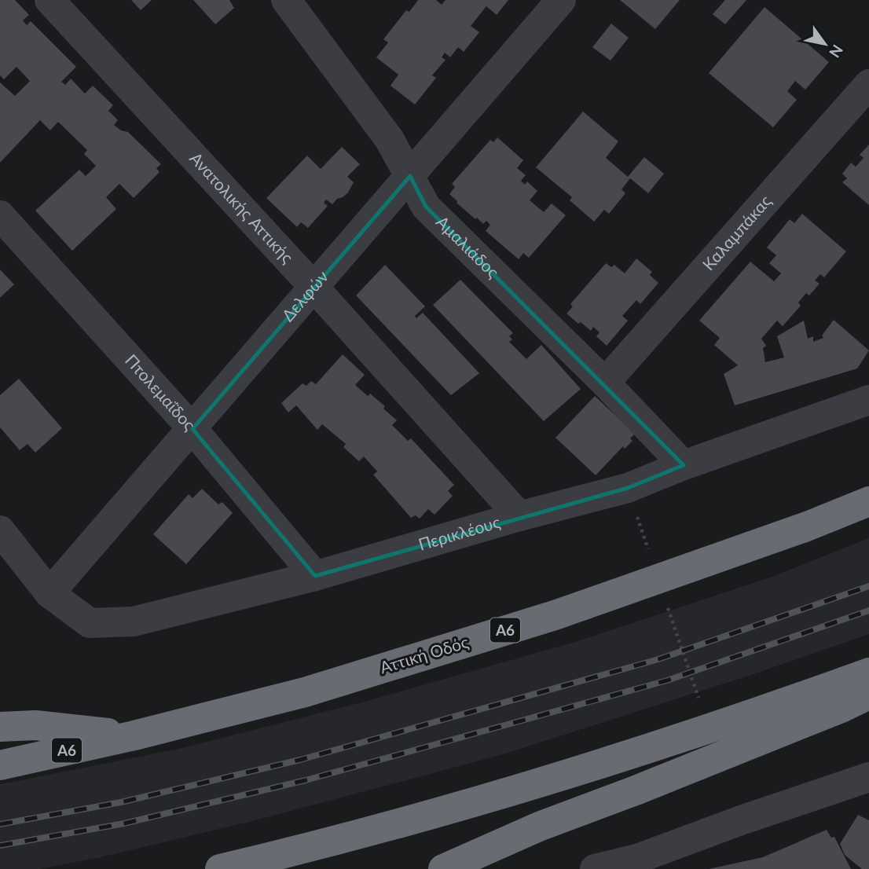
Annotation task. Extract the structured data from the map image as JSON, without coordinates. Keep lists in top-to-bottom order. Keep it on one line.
{"streets":{"highway":["Α6","Αττική Οδός"],"street":["Ανατολικής Αττικής","Καλαμπάκας","Αμαλιάδος","Δελφών","Πτολεμαΐδος","Περικλέους"]},"crossings":[["Ανατολικής Αττικής","Δελφών"],["Ανατολικής Αττικής","Περικλέους"],["Καλαμπάκας","Αμαλιάδος"],["Αμαλιάδος","Δελφών"],["Αμαλιάδος","Περικλέους"],["Δελφών","Πτολεμαΐδος"],["Δελφών","Περικλέους"],["Πτολεμαΐδος","Περικλέους"]],"north":"bottom right"}
